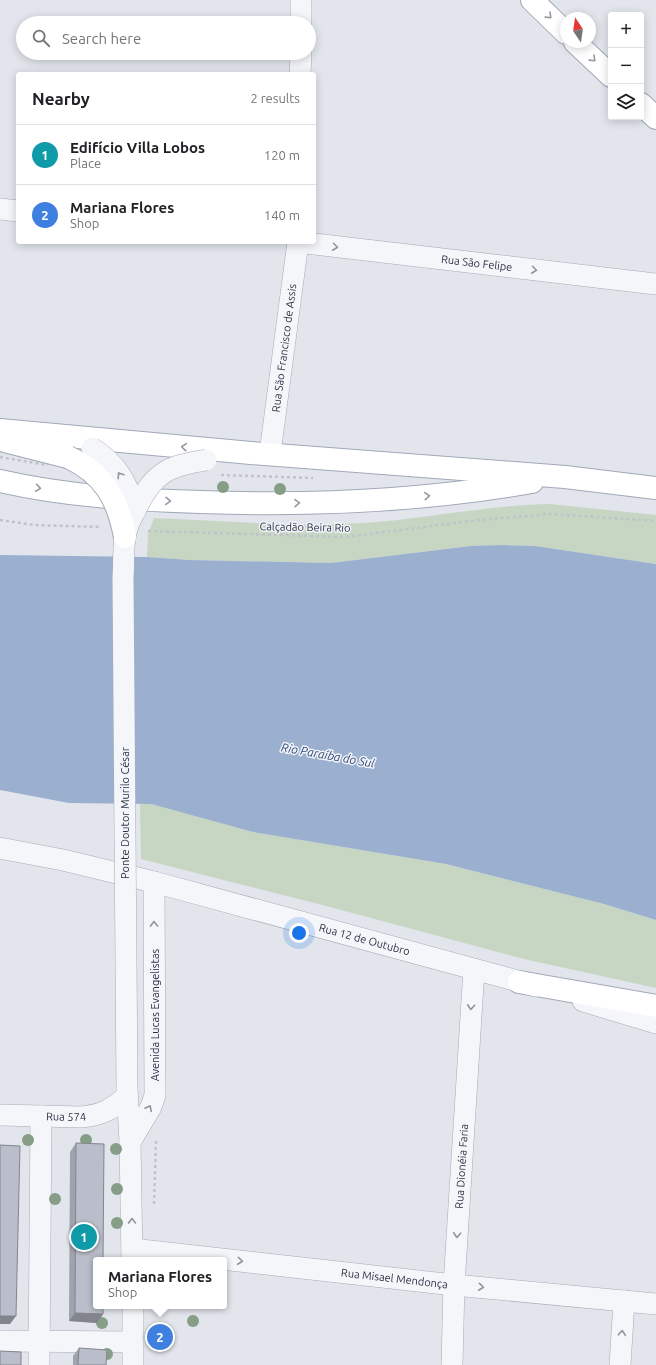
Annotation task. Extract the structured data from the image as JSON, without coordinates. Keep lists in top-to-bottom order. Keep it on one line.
{"streets":{"street":["Rua São Felipe","Rua São Francisco de Assis","Ponte Doutor Murilo César","Rua 12 de Outubro","Avenida Lucas Evangelistas","Rua 574","Rua Dionéia Faria","Rua Misael Mendonça"],"path":["Calçadão Beira Rio"]},"crossings":[["Rua São Francisco de Assis","Ponte Doutor Murilo César"],["Calçadão Beira Rio","Ponte Doutor Murilo César"],["Ponte Doutor Murilo César","Avenida Lucas Evangelistas"],["Ponte Doutor Murilo César","Rua 574"],["Ponte Doutor Murilo César","Rua Misael Mendonça"],["Rua 12 de Outubro","Avenida Lucas Evangelistas"],["Rua 12 de Outubro","Rua Dionéia Faria"],["Rua Dionéia Faria","Rua Misael Mendonça"]],"one_way":["Rua São Felipe","Avenida Lucas Evangelistas","Rua Dionéia Faria","Rua Misael Mendonça"],"water":["Rio Paraíba do Sul"],"north":"top","page":{"map_buttons":["+","−"],"search":"Search here","heading":["Nearby","2 results"],"list":[{"mark":"1","name":"Edifício Villa Lobos","note":"Place","value":"120 m"},{"mark":"2","name":"Mariana Flores","note":"Shop","value":"140 m"}],"pins":["1","2"],"popup":["Mariana Flores","Shop"]}}
